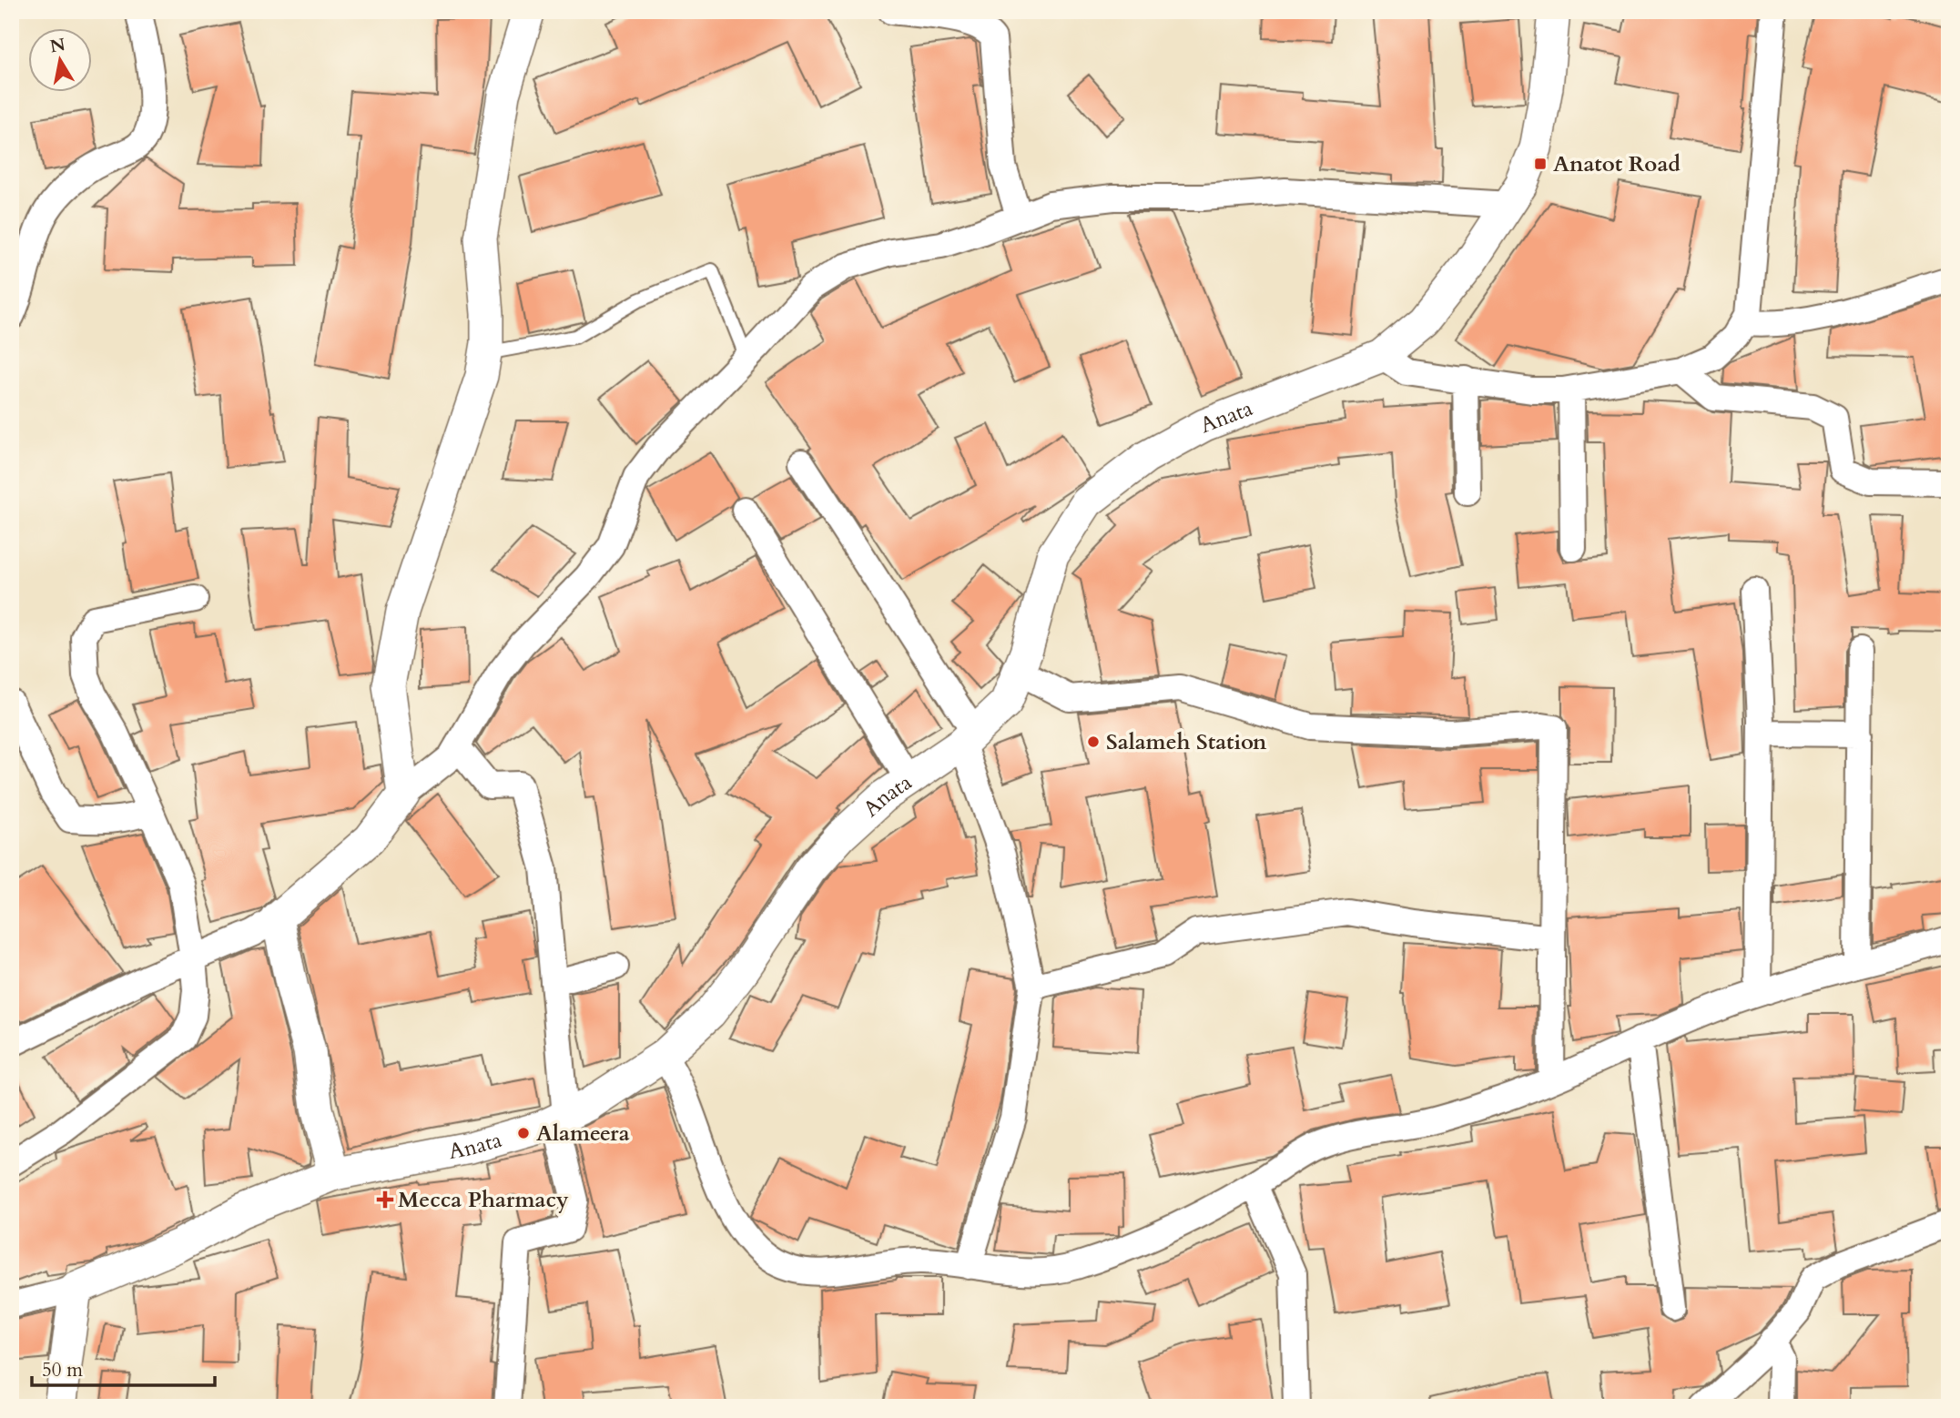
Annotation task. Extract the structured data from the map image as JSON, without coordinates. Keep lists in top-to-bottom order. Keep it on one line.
{"streets":{"street":["Anata"]},"places":{"transit":["Anatot Road"],"other":["Salameh Station","Alameera"],"health":["Mecca Pharmacy"]},"scale_bar":"50 m","north":"top"}
